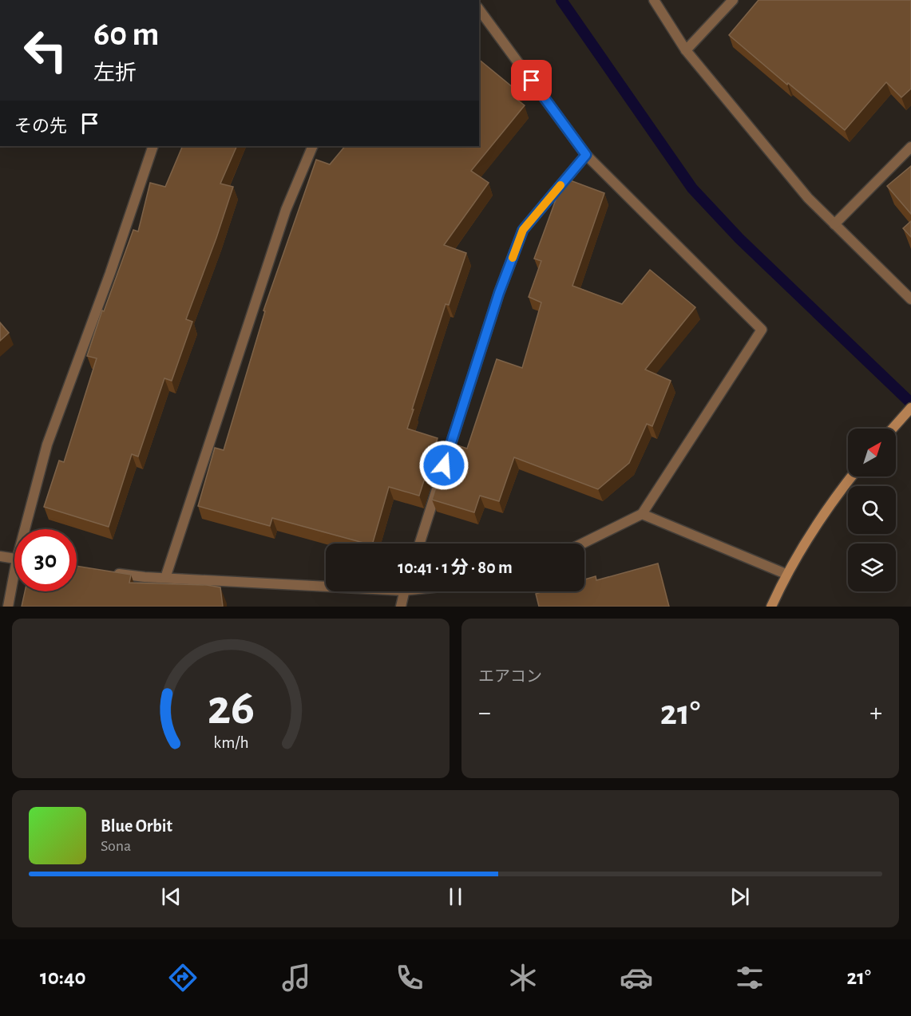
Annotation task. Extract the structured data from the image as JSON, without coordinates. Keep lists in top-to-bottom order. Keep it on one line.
{"north":"top right","page":{"turn":["60 m","左折"],"then":"その先","limit":"30","trip":"10:41 · 1 分 · 80 m","tile":"エアコン","heat":["−","21°","+"],"song":["Blue Orbit","Sona"],"tabs":["10:40","21°"],"gauge":["26","km/h"]}}
